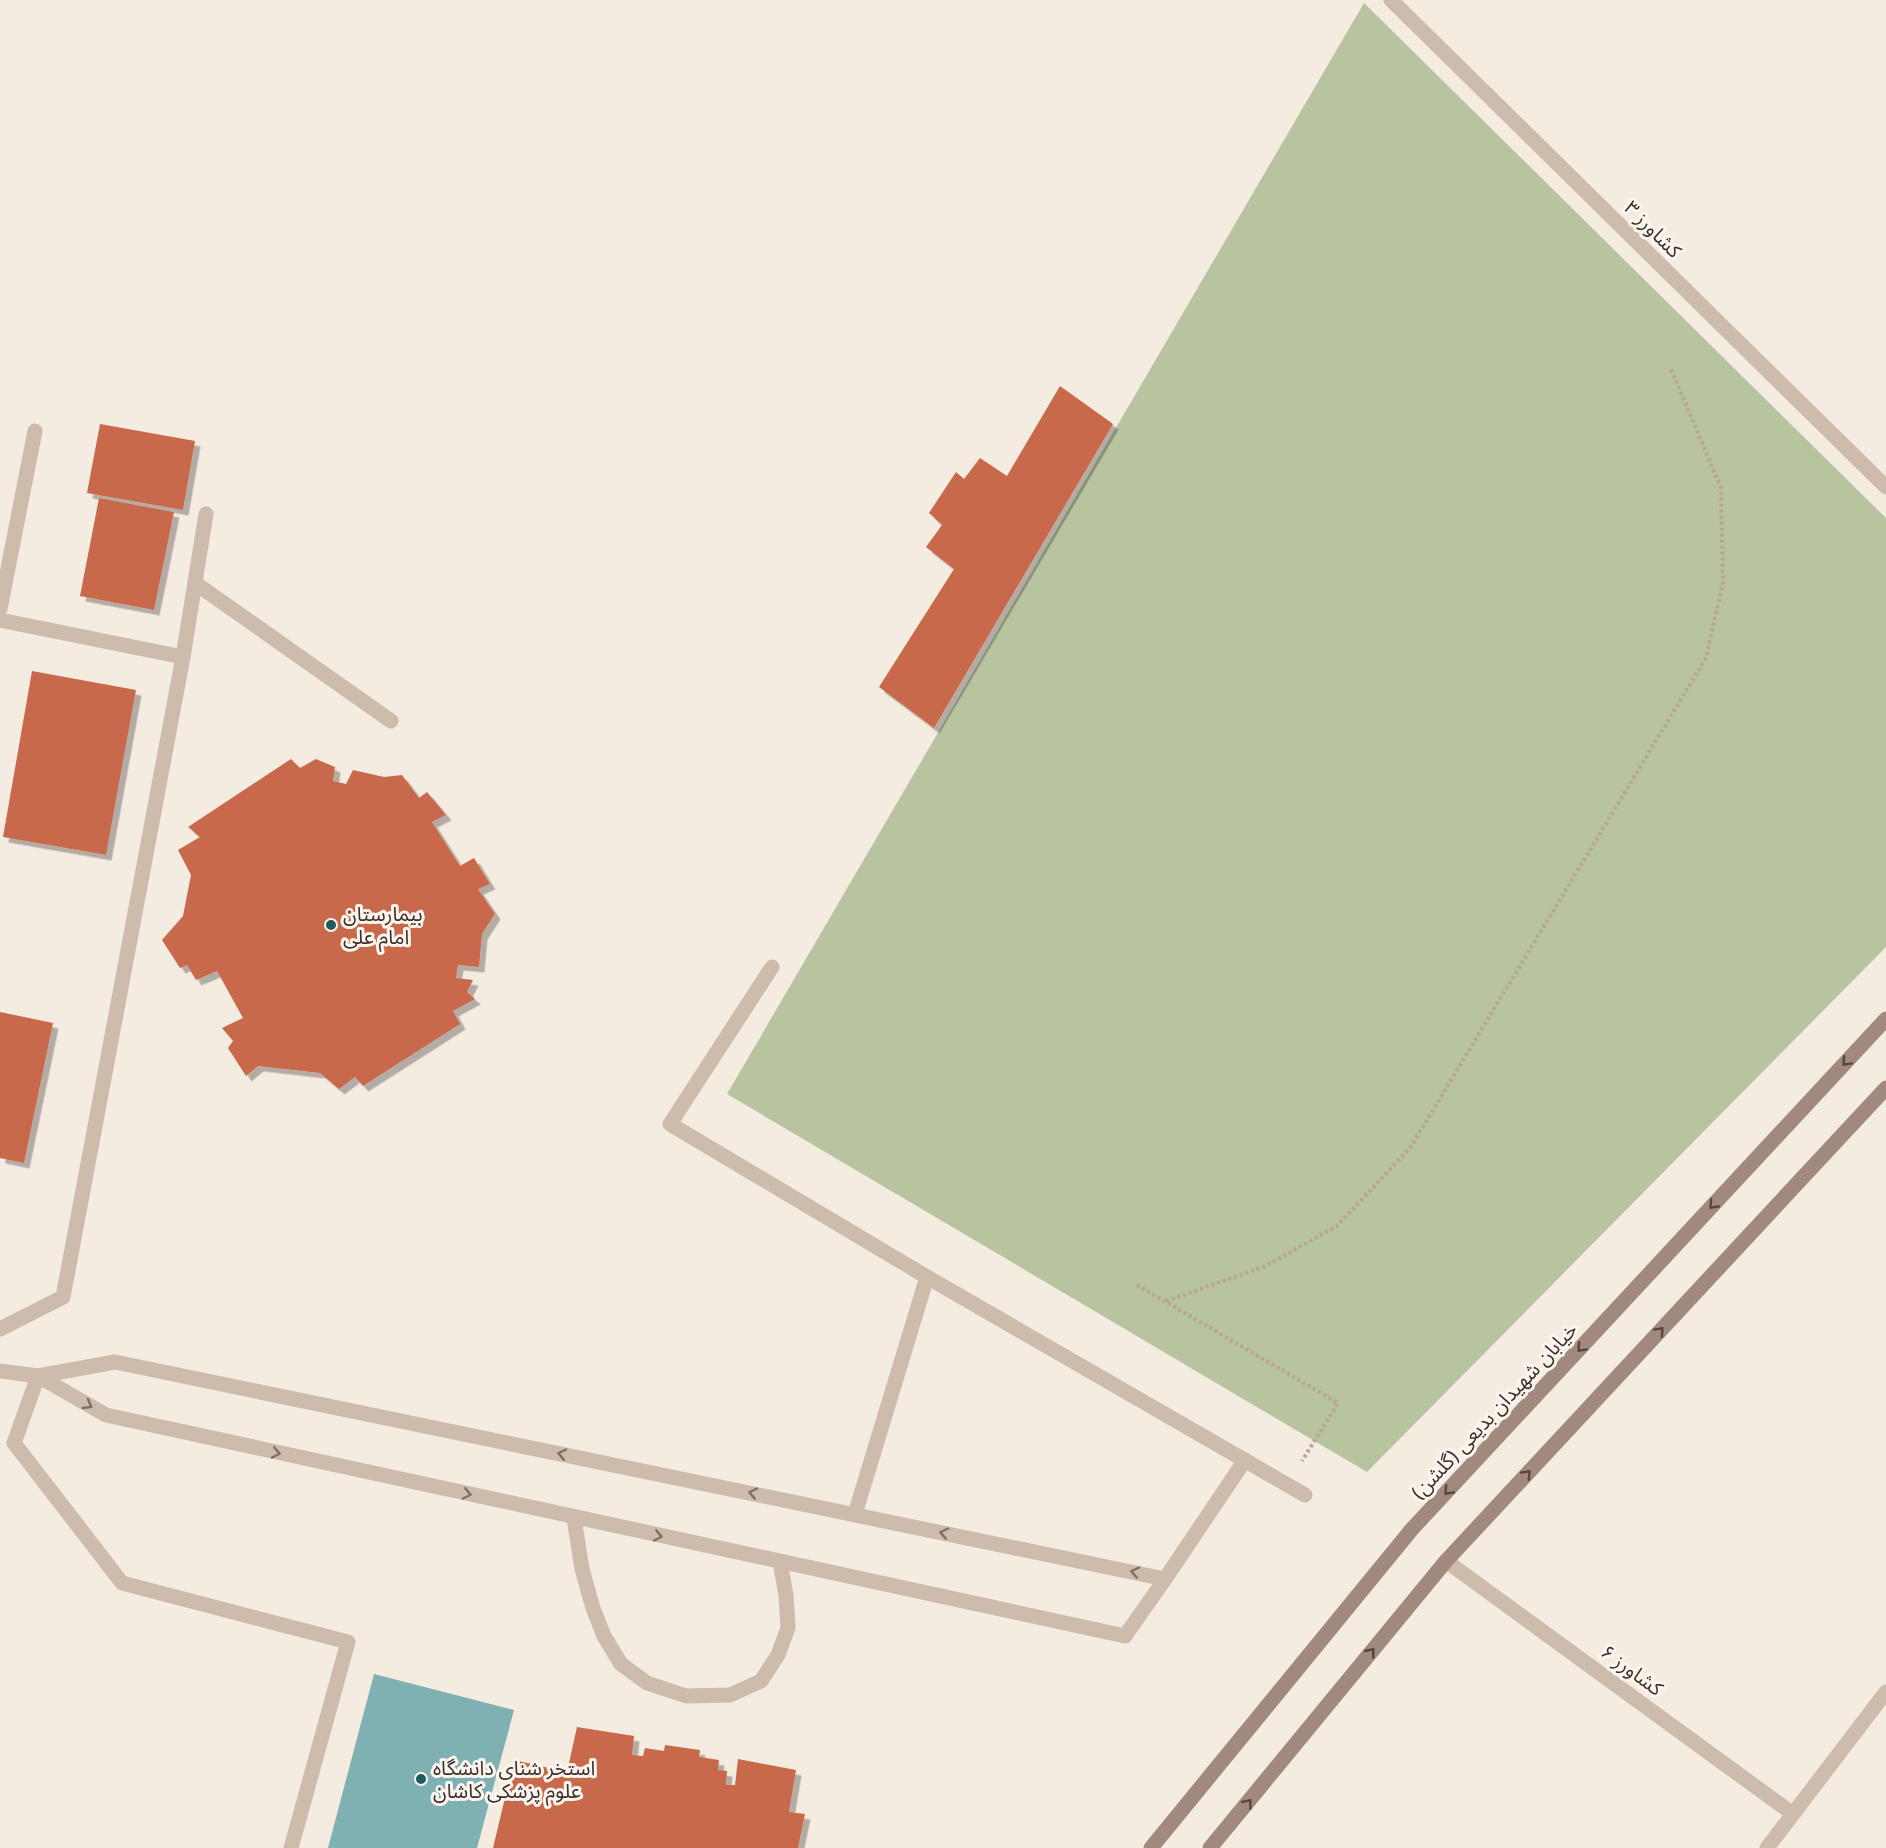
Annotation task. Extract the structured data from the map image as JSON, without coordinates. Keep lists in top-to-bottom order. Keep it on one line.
{"streets":{"street":["کشاورز ۳","خیابان شهیدان بدیعی (گلشن)","کشاورز ۶"]},"places":["بیمارستان امام علی","استخر شنای دانشگاه علوم پزشکی کاشان"]}
